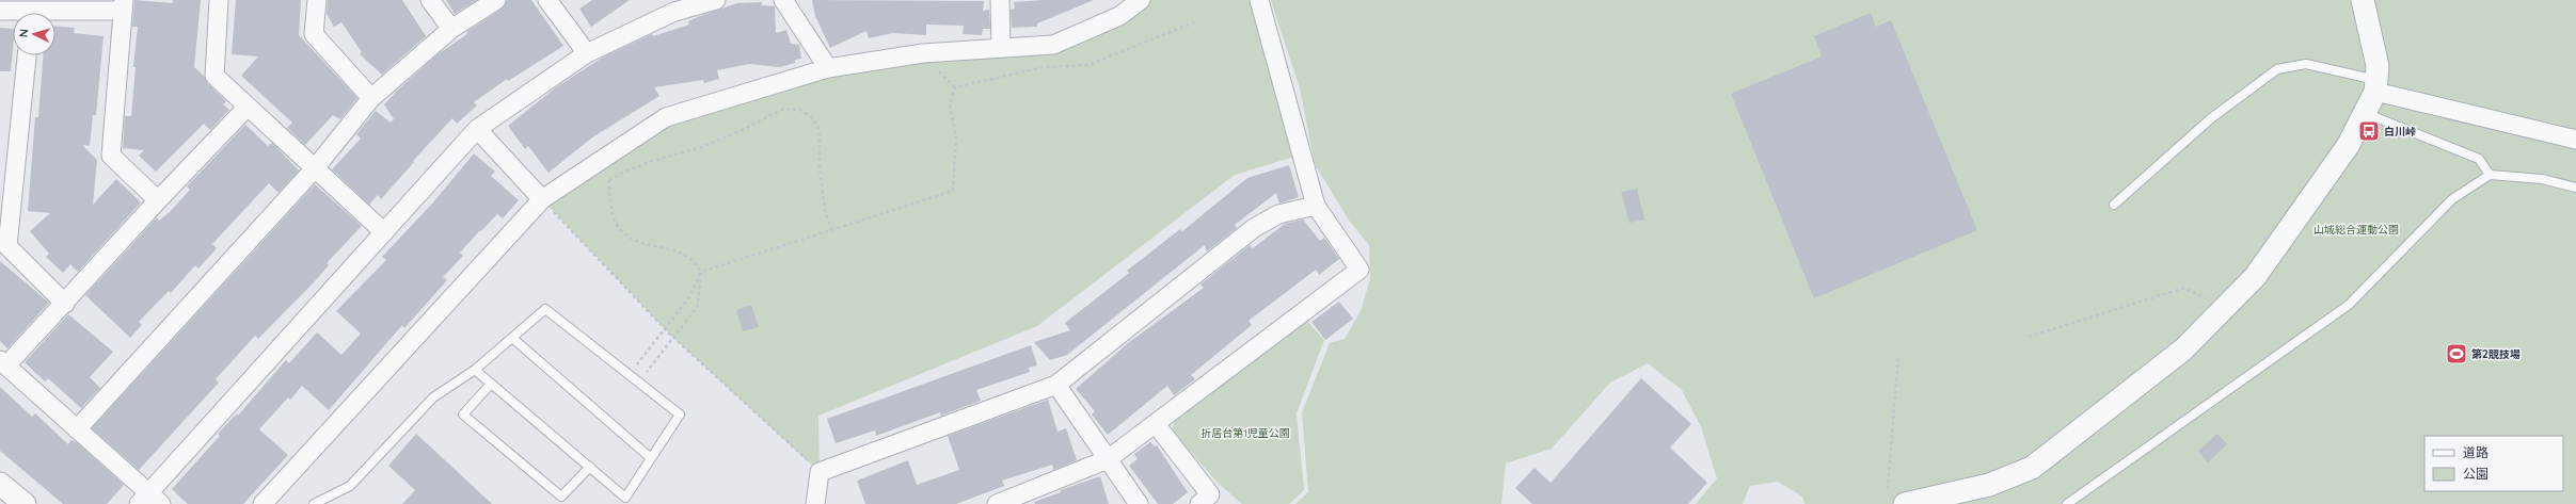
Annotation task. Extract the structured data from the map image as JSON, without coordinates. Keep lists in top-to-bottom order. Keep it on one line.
{"parks":["山城総合運動公園","折居台第1児童公園"],"places":{"bus stop":["白川峠"],"sports":["第2競技場"]},"legend":["道路","公園"],"north":"left"}
